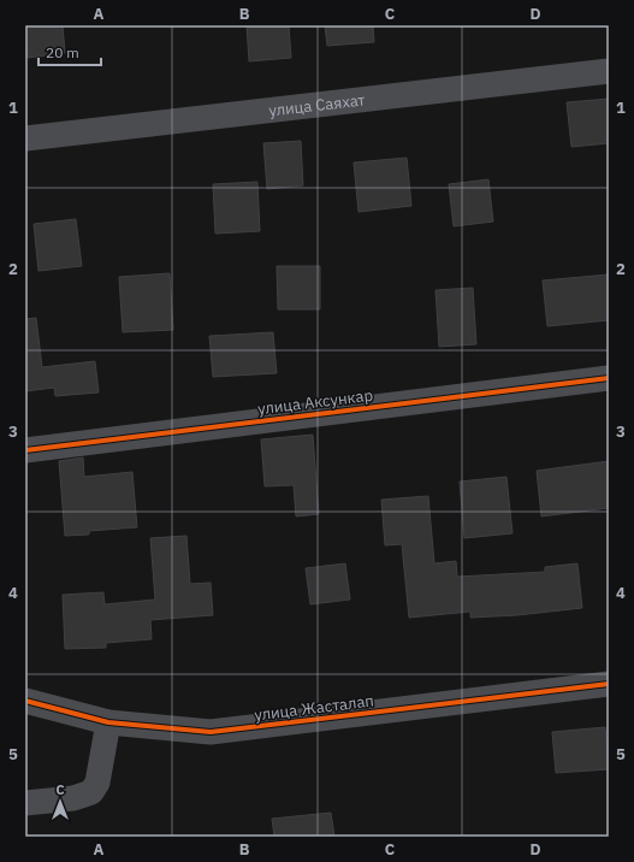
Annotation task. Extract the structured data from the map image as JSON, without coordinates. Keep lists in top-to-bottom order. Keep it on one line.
{"streets":{"street":["улица Саяхат","улица Аксункар","улица Жасталап"]},"scale_bar":"20 m","north":"top","grid":{"columns":["A","B","C","D"],"rows":["1","2","3","4","5"]}}
